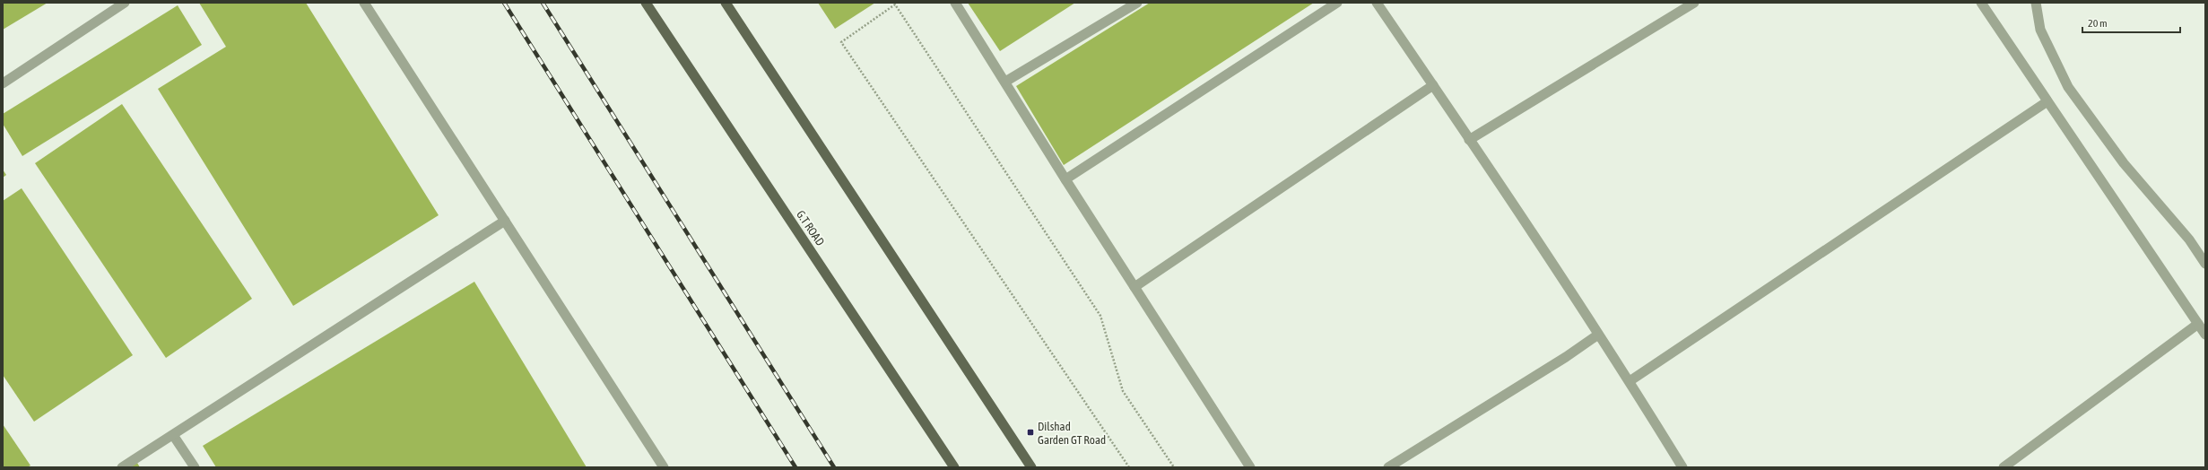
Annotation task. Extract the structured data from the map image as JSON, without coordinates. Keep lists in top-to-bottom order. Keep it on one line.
{"streets":{"highway":["G.T ROAD"]},"places":{"transit":["Dilshad Garden GT Road"]},"scale_bar":"20 m"}
